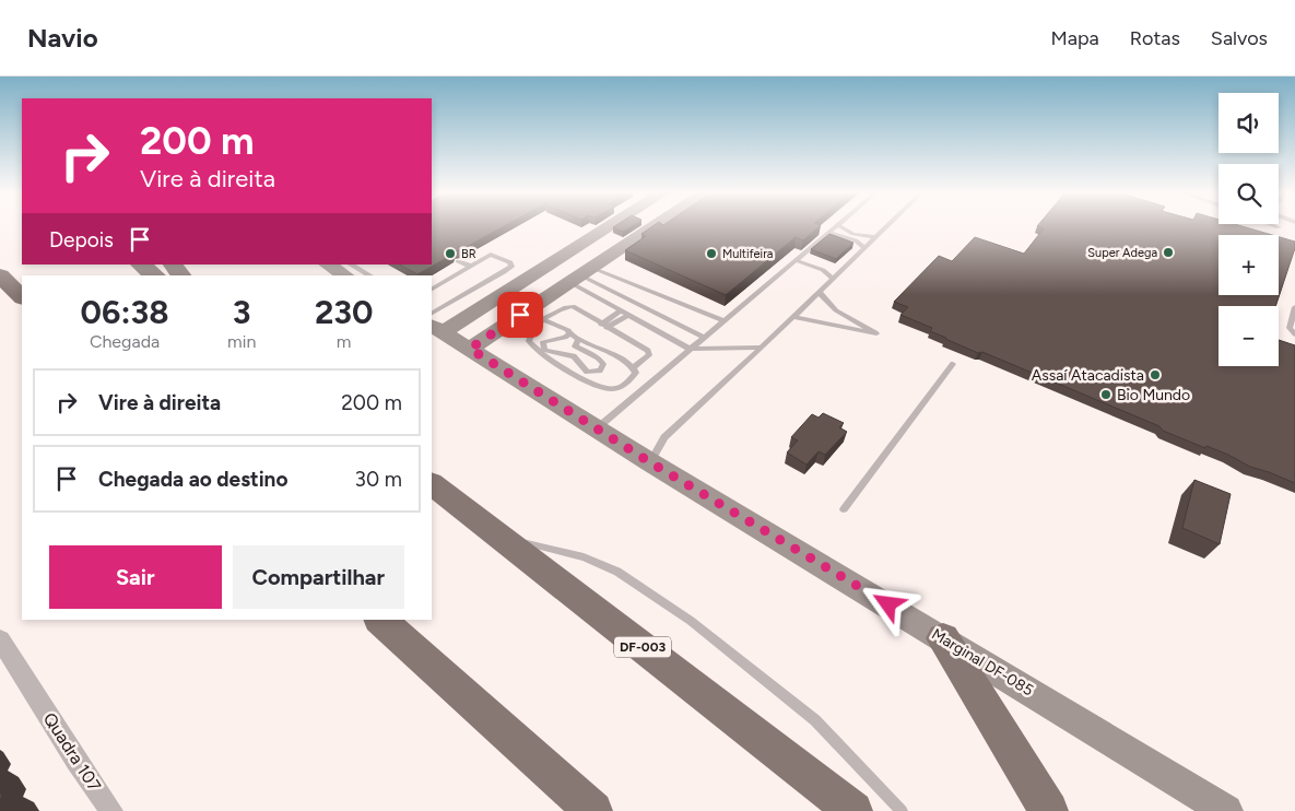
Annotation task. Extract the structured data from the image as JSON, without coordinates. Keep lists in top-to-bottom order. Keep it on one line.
{"streets":{"highway":["DF-003"],"main road":["Marginal DF-085"],"street":["Quadra 107"]},"places":["Super Adega","BR","Multifeira","Assaí Atacadista","Bio Mundo"],"page":{"header":"Navio","nav":["Mapa","Rotas","Salvos"],"map_buttons":["+","−"],"turn":["200 m","Vire à direita"],"then":"Depois","eta":["06:38","Chegada","3","min","230","m"],"list":[{"name":"Vire à direita","value":"200 m"},{"name":"Chegada ao destino","value":"30 m"}],"buttons":["Sair","Compartilhar"]}}
